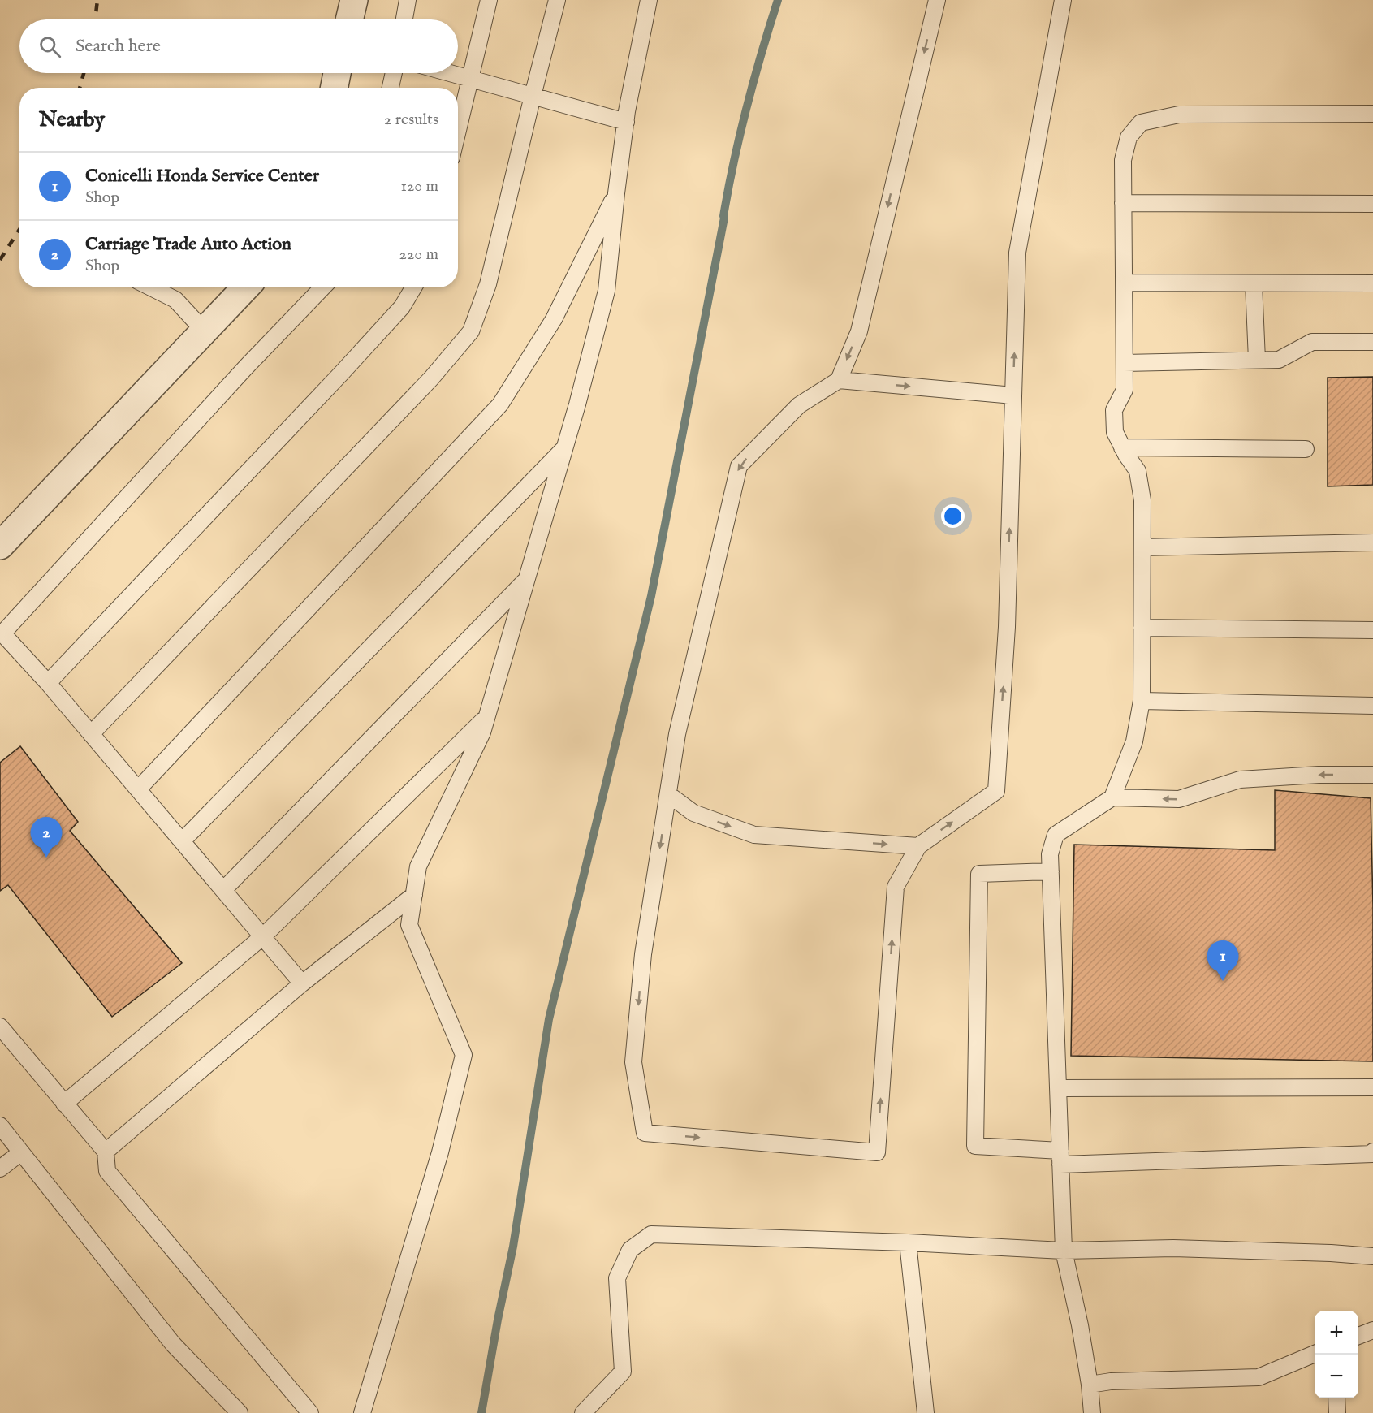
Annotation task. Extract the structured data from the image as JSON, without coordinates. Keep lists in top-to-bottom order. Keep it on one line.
{"page":{"search":"Search here","heading":["Nearby","2 results"],"list":[{"mark":"1","name":"Conicelli Honda Service Center","note":"Shop","value":"120 m"},{"mark":"2","name":"Carriage Trade Auto Action","note":"Shop","value":"220 m"}],"pins":["2","1"],"map_buttons":["+","−"]}}
